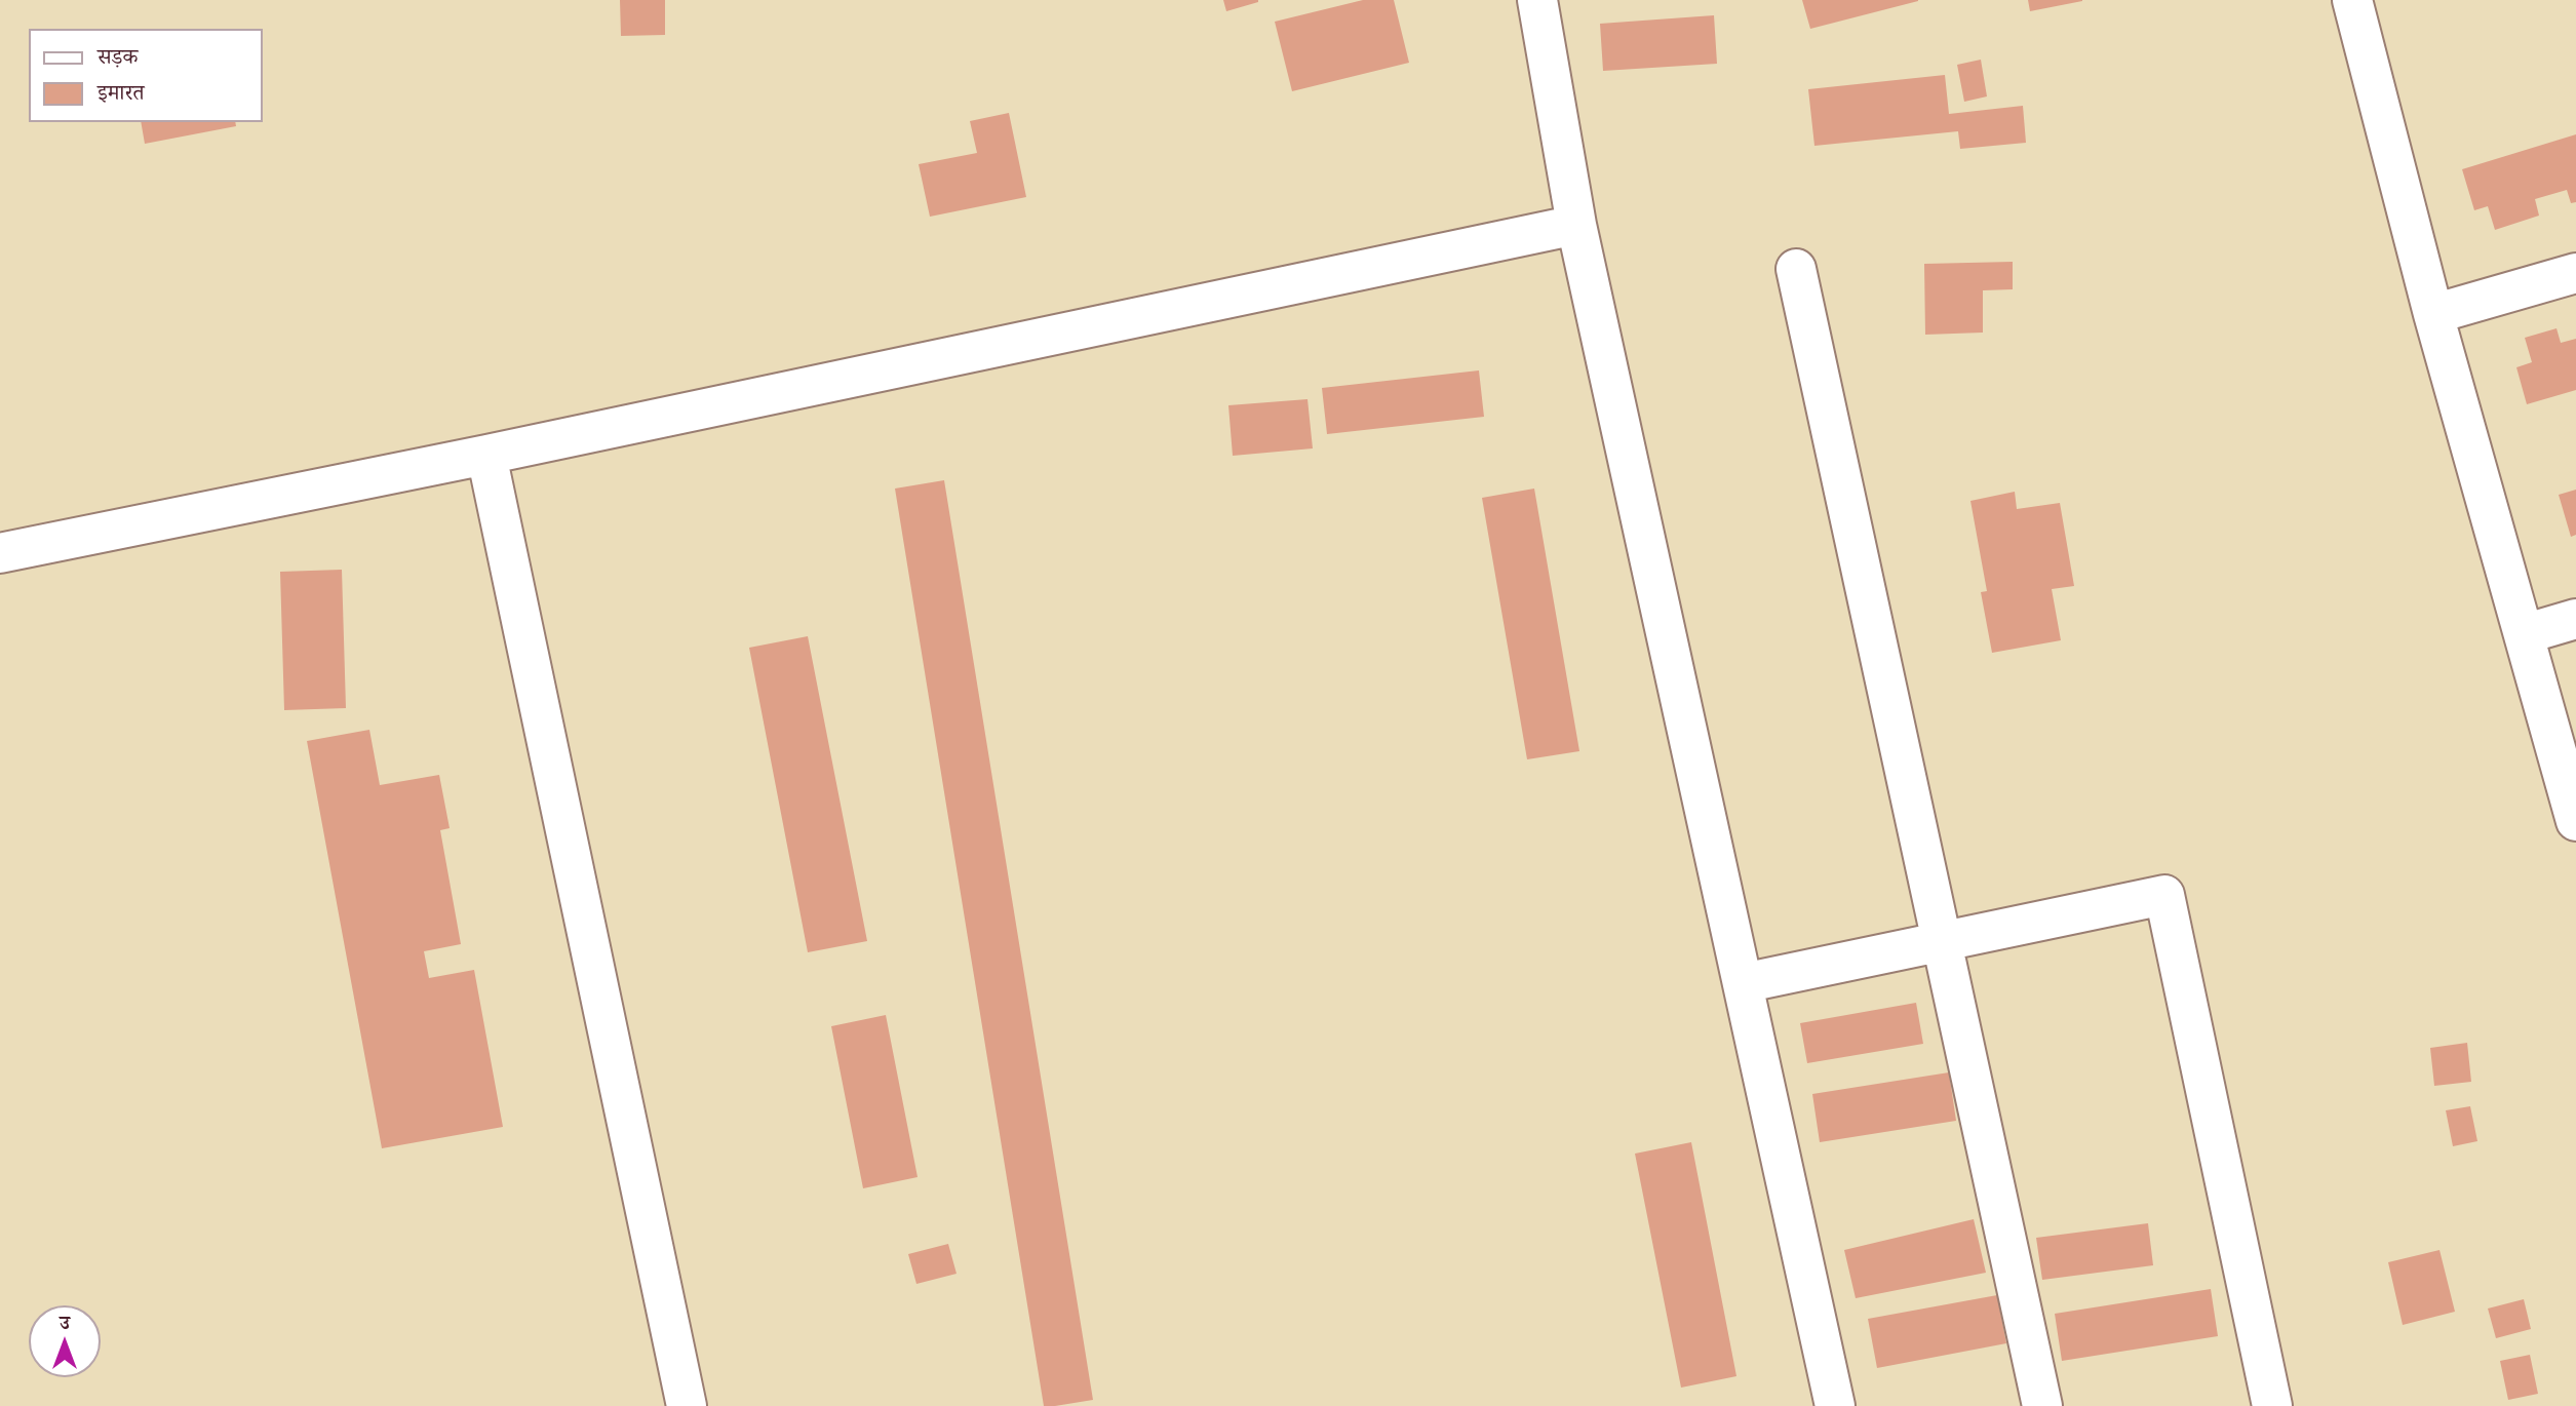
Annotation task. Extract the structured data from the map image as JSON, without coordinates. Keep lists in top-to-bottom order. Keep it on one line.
{"legend":["सड़क","इमारत"],"north":"top"}
